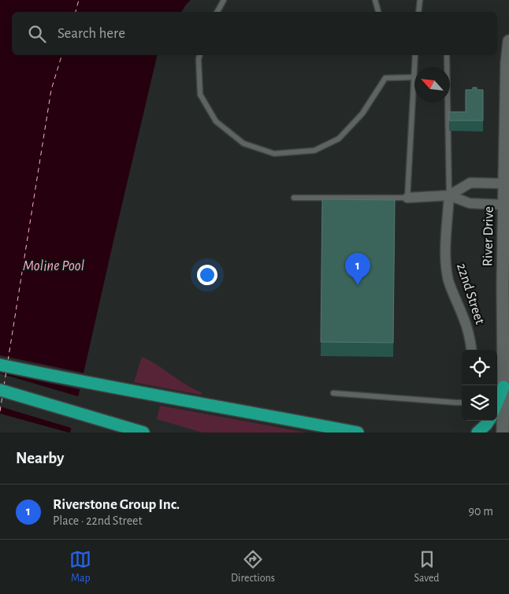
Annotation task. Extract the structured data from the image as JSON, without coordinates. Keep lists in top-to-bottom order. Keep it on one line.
{"streets":{"main road":["River Drive"],"street":["22nd Street"]},"water":["Moline Pool"],"north":"top left","page":{"search":"Search here","pins":"1","heading":"Nearby","list":[{"mark":"1","name":"Riverstone Group Inc.","note":"Place · 22nd Street","value":"90 m"}],"nav":["Map","Directions","Saved"]}}
